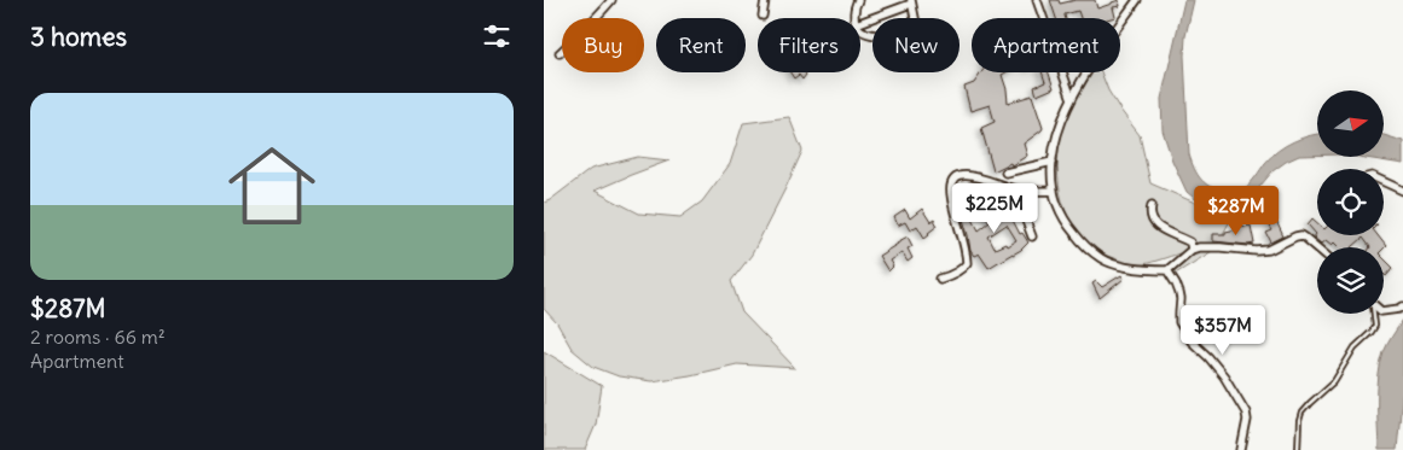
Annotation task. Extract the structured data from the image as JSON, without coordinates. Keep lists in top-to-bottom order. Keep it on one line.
{"north":"right","page":{"heading":"3 homes","chip":["Buy","Rent","Filters","New","Apartment"],"list":[{"name":"$287M","note":"2 rooms · 66 m² · Apartment"}],"price":["$225M","$287M","$357M"]}}
